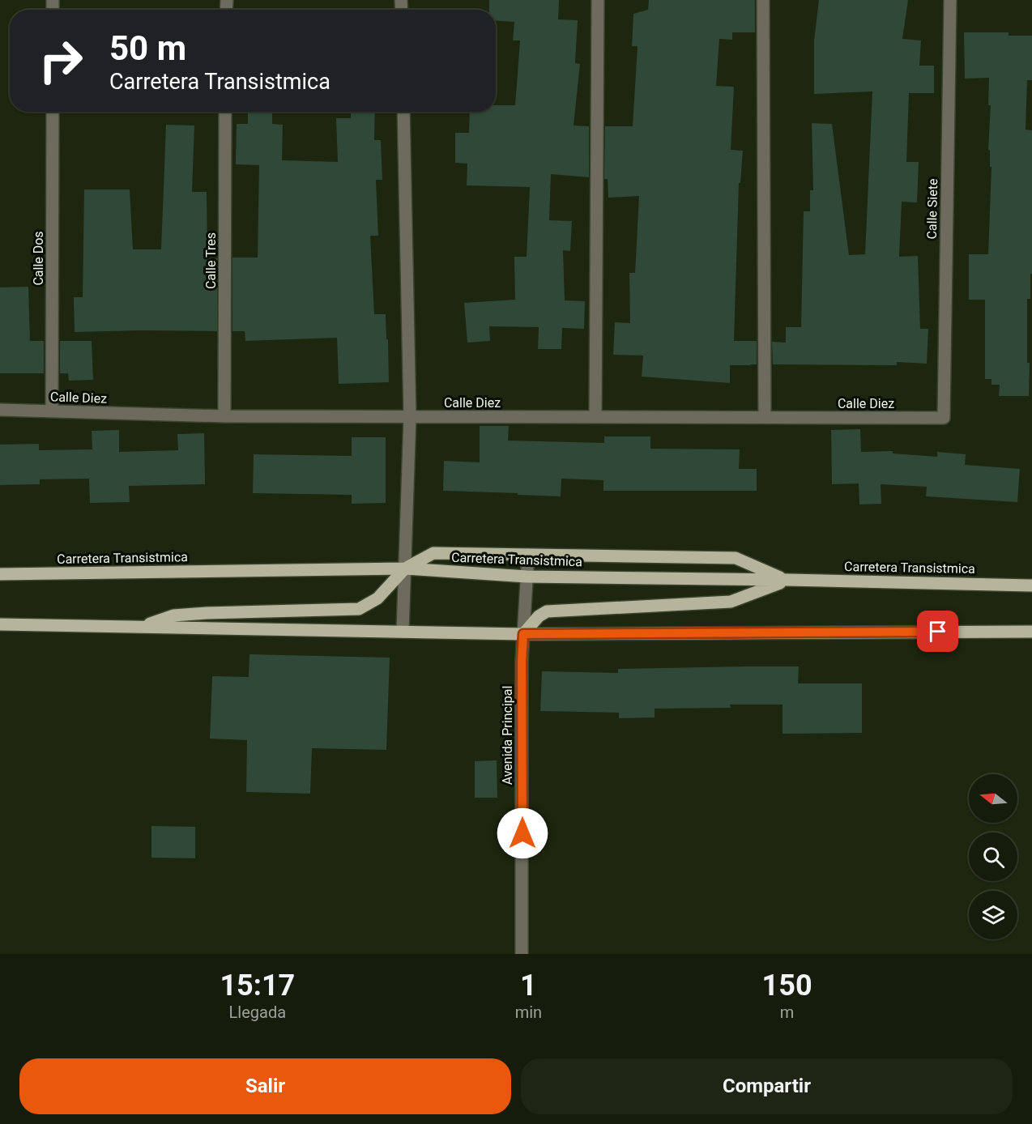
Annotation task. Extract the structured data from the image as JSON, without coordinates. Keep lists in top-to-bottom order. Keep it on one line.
{"streets":{"main road":["Carretera Transistmica"],"street":["Calle Siete","Calle Dos","Calle Tres","Calle Diez","Avenida Principal"]},"crossings":[["Calle Siete","Calle Diez"],["Calle Dos","Calle Diez"],["Calle Tres","Calle Diez"],["Carretera Transistmica","Avenida Principal"]],"north":"left","page":{"turn":["50 m","Carretera Transistmica"],"eta":["15:17","Llegada","1","min","150","m"],"buttons":["Salir","Compartir"]}}
